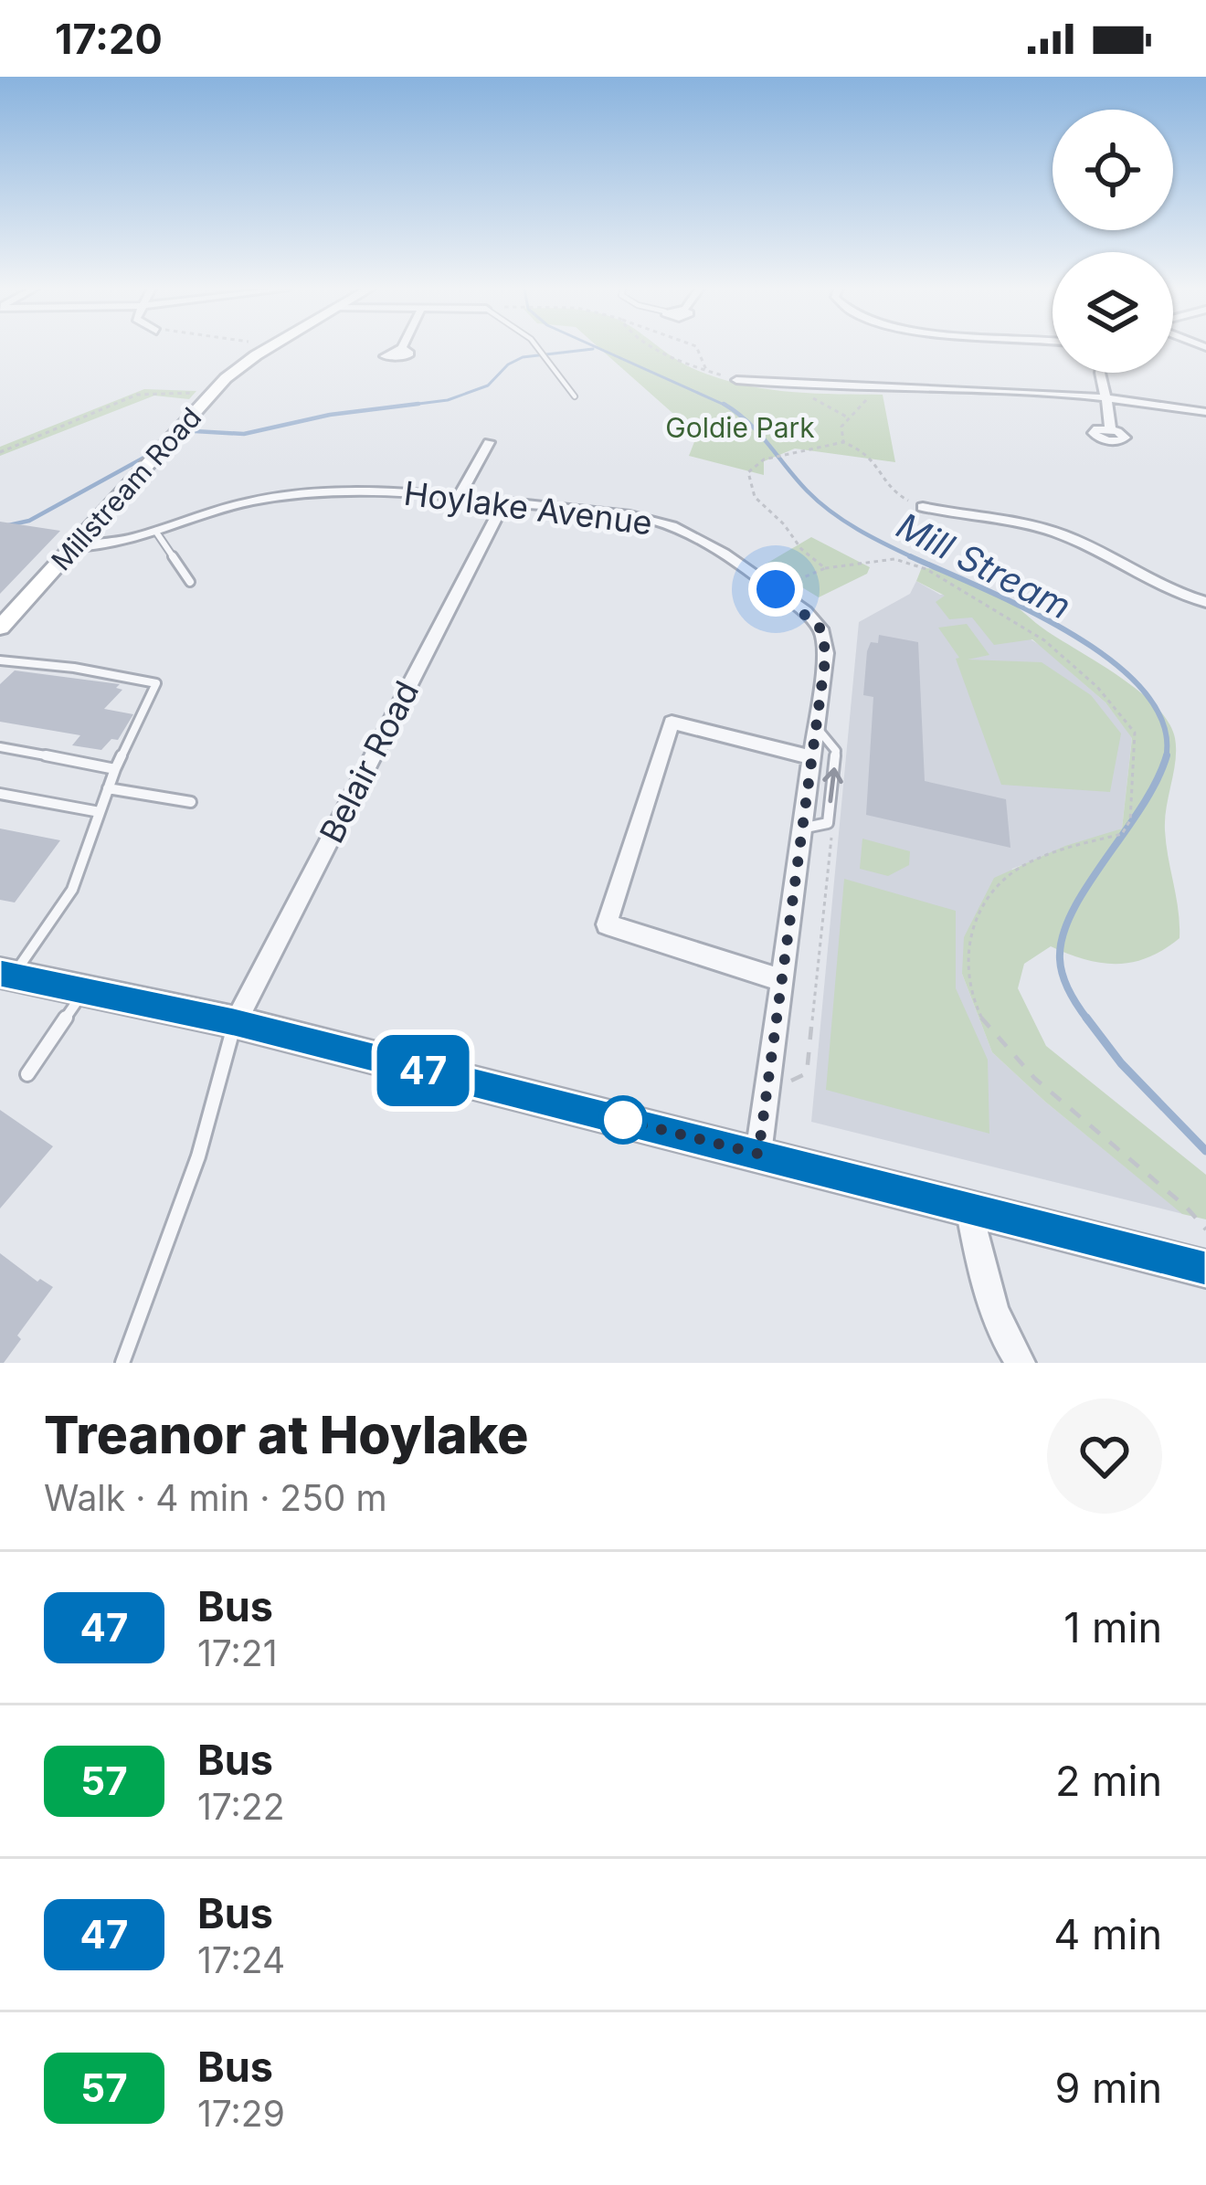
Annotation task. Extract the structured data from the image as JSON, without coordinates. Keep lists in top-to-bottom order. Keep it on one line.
{"streets":{"main road":["Millstream Road"],"street":["Hoylake Avenue","Belair Road"]},"crossings":[["Millstream Road","Hoylake Avenue"],["Hoylake Avenue","Belair Road"]],"water":["Mill Stream"],"parks":["Goldie Park"],"lines":["bus line 47"],"page":{"status":"17:20","on_map":"47","heading":["Treanor at Hoylake","Walk · 4 min · 250 m"],"list":[{"mark":"47","name":"Bus","note":"17:21","value":"1 min"},{"mark":"57","name":"Bus","note":"17:22","value":"2 min"},{"mark":"47","name":"Bus","note":"17:24","value":"4 min"},{"mark":"57","name":"Bus","note":"17:29","value":"9 min"}]}}
